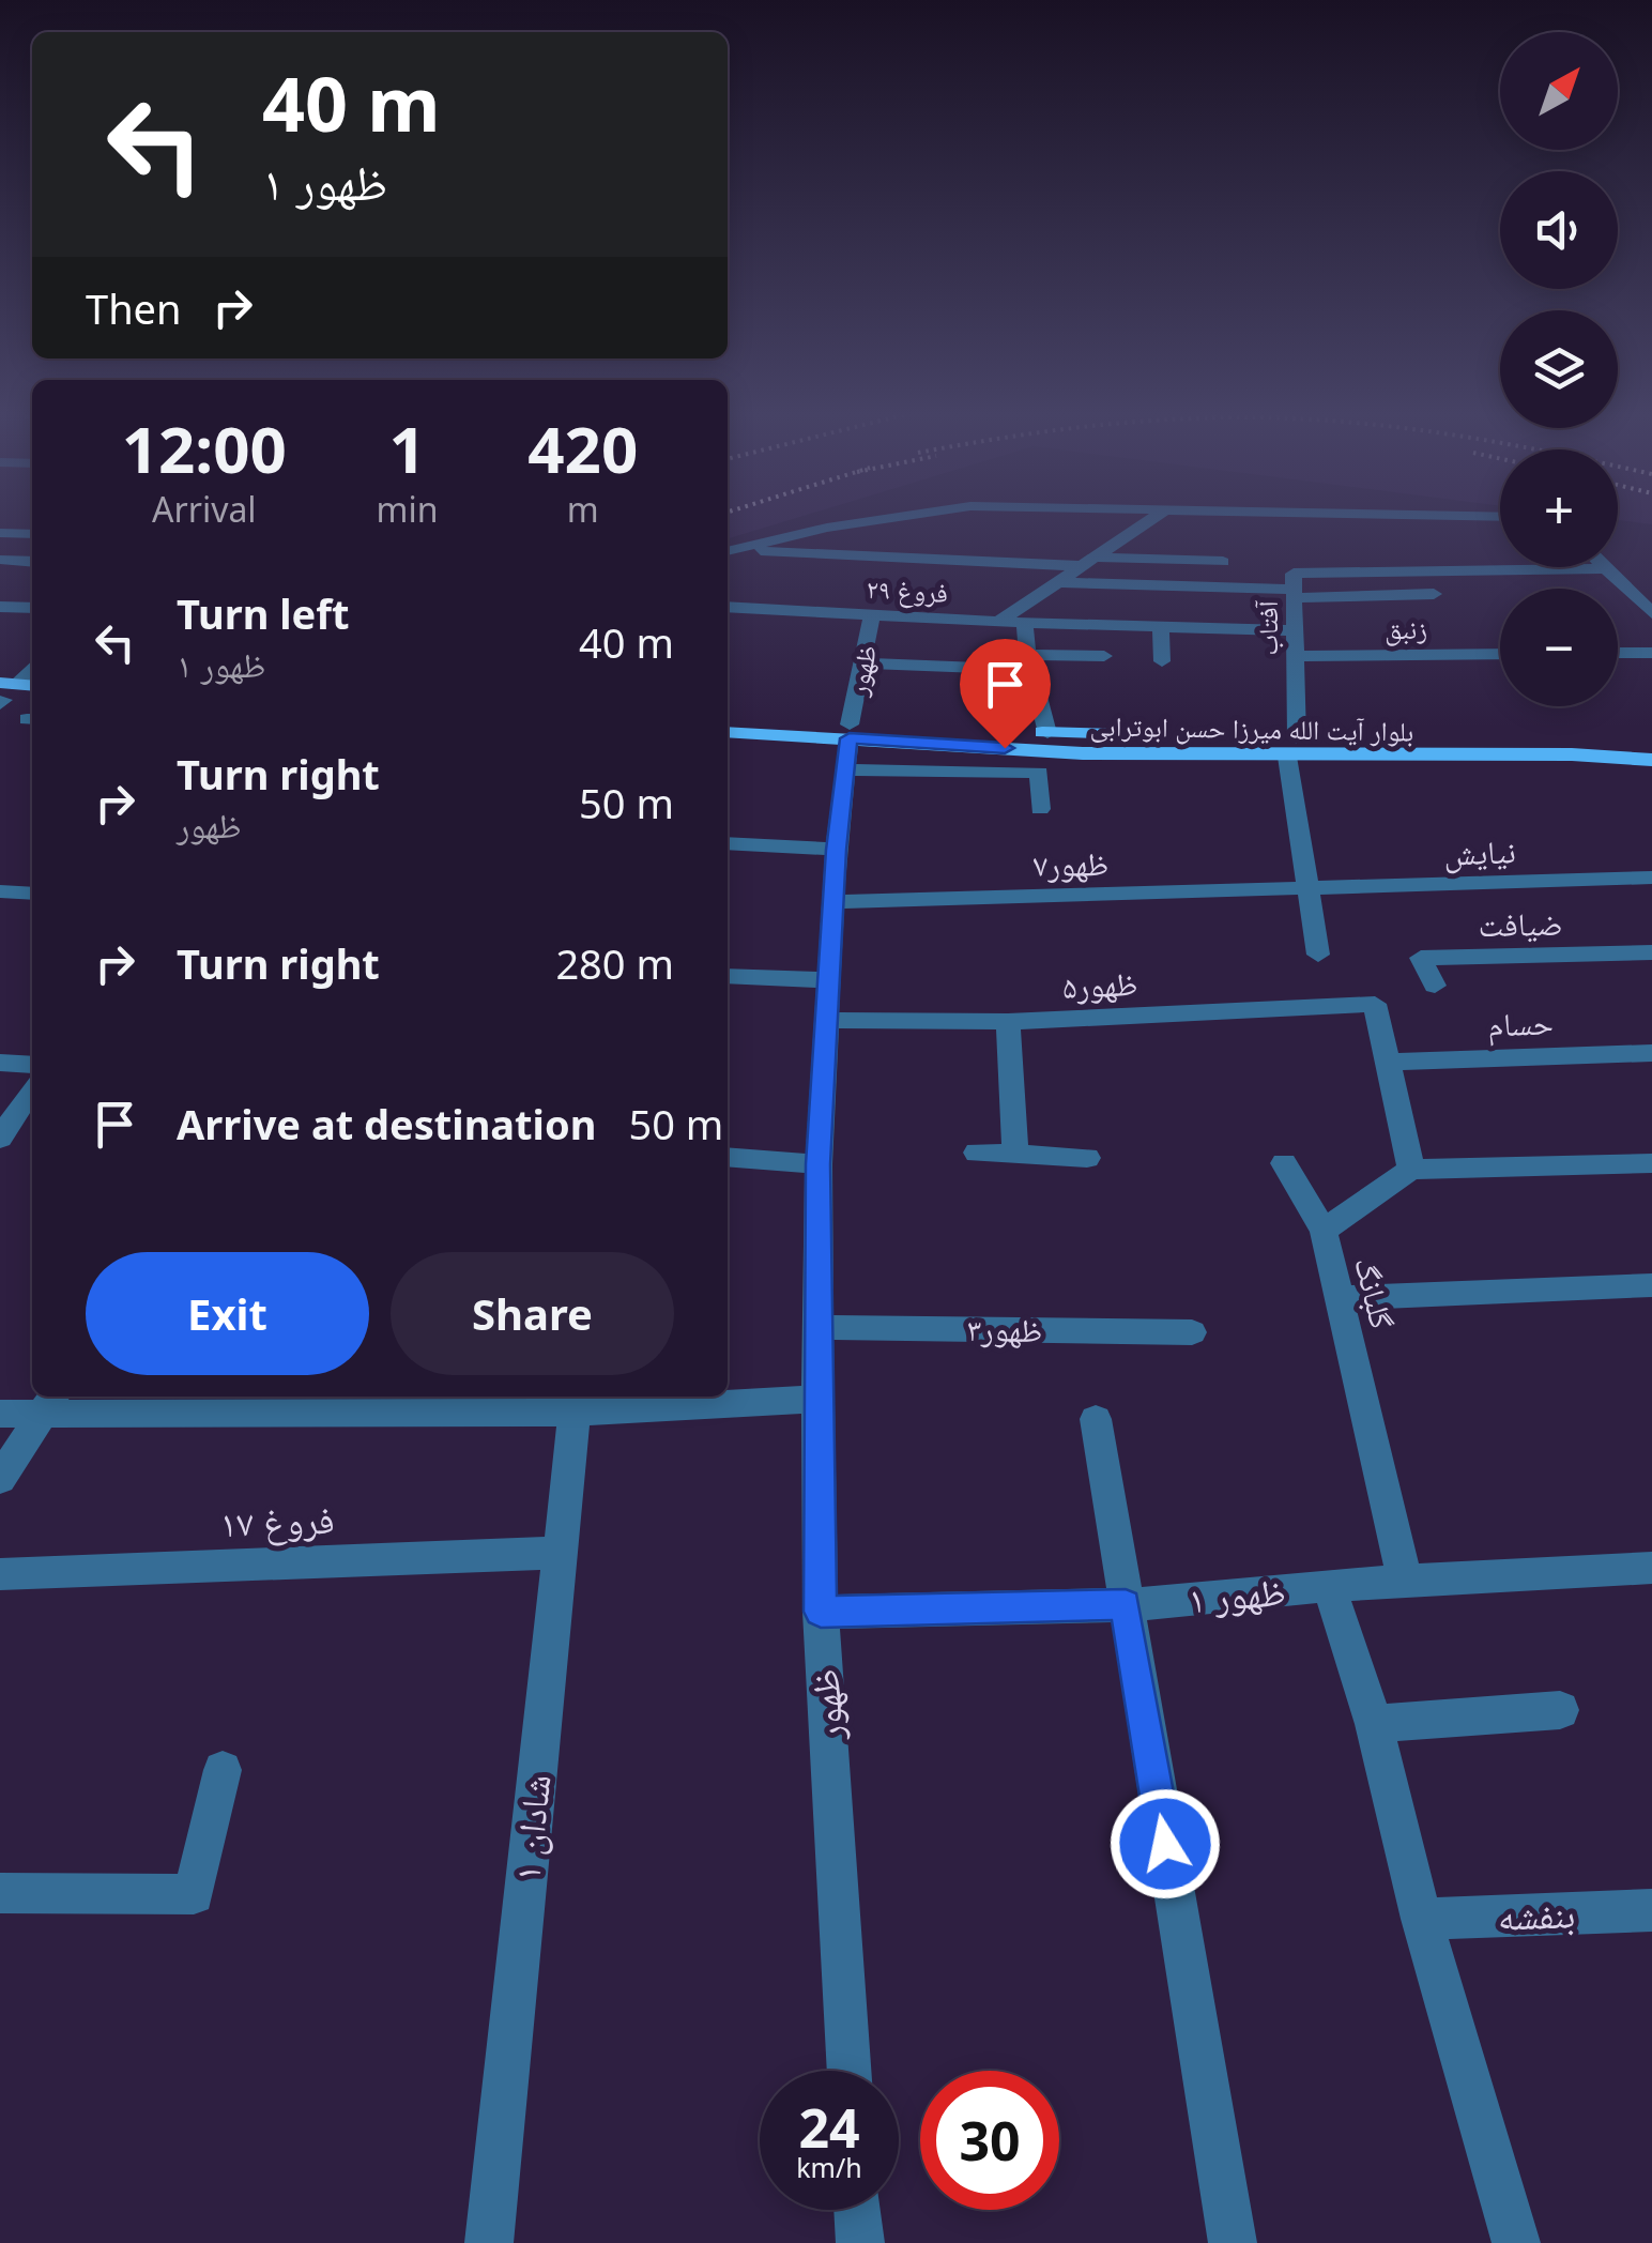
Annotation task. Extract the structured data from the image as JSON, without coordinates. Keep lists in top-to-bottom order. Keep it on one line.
{"streets":{"main road":["بلوار آیت الله میرزا حسن ابوترابی"],"street":["فروغ ۲۹","آفتاب","زنبق","ظهور","نيايش","ظهور۷","ضیافت","ظهور۵","حسام","گلبانگ","ظهور۳","فروغ ۱۷","ظهور ۱","شادان ۱","بنفشه"]},"crossings":[["فروغ ۲۹","آفتاب"],["فروغ ۲۹","ظهور"],["آفتاب","زنبق"],["آفتاب","بلوار آیت الله میرزا حسن ابوترابی"],["آفتاب","نيايش"],["آفتاب","ظهور۷"],["ظهور","بلوار آیت الله میرزا حسن ابوترابی"],["ظهور","ظهور۷"],["ظهور","ظهور۵"],["ظهور","ظهور۳"],["ظهور","ظهور ۱"],["نيايش","ظهور۷"],["ظهور۵","حسام"],["گلبانگ","ظهور ۱"],["فروغ ۱۷","شادان ۱"]],"north":"top right","page":{"map_buttons":["+","−"],"turn":["40 m","ظهور ۱"],"then":"Then","eta":["12:00","Arrival","1","min","420","m"],"list":[{"name":"Turn left","note":"ظهور ۱","value":"40 m"},{"name":"Turn right","note":"ظهور","value":"50 m"},{"name":"Turn right","value":"280 m"},{"name":"Arrive at destination","value":"50 m"}],"buttons":["Exit","Share"],"speed":"24 km/h","limit":"30"}}
